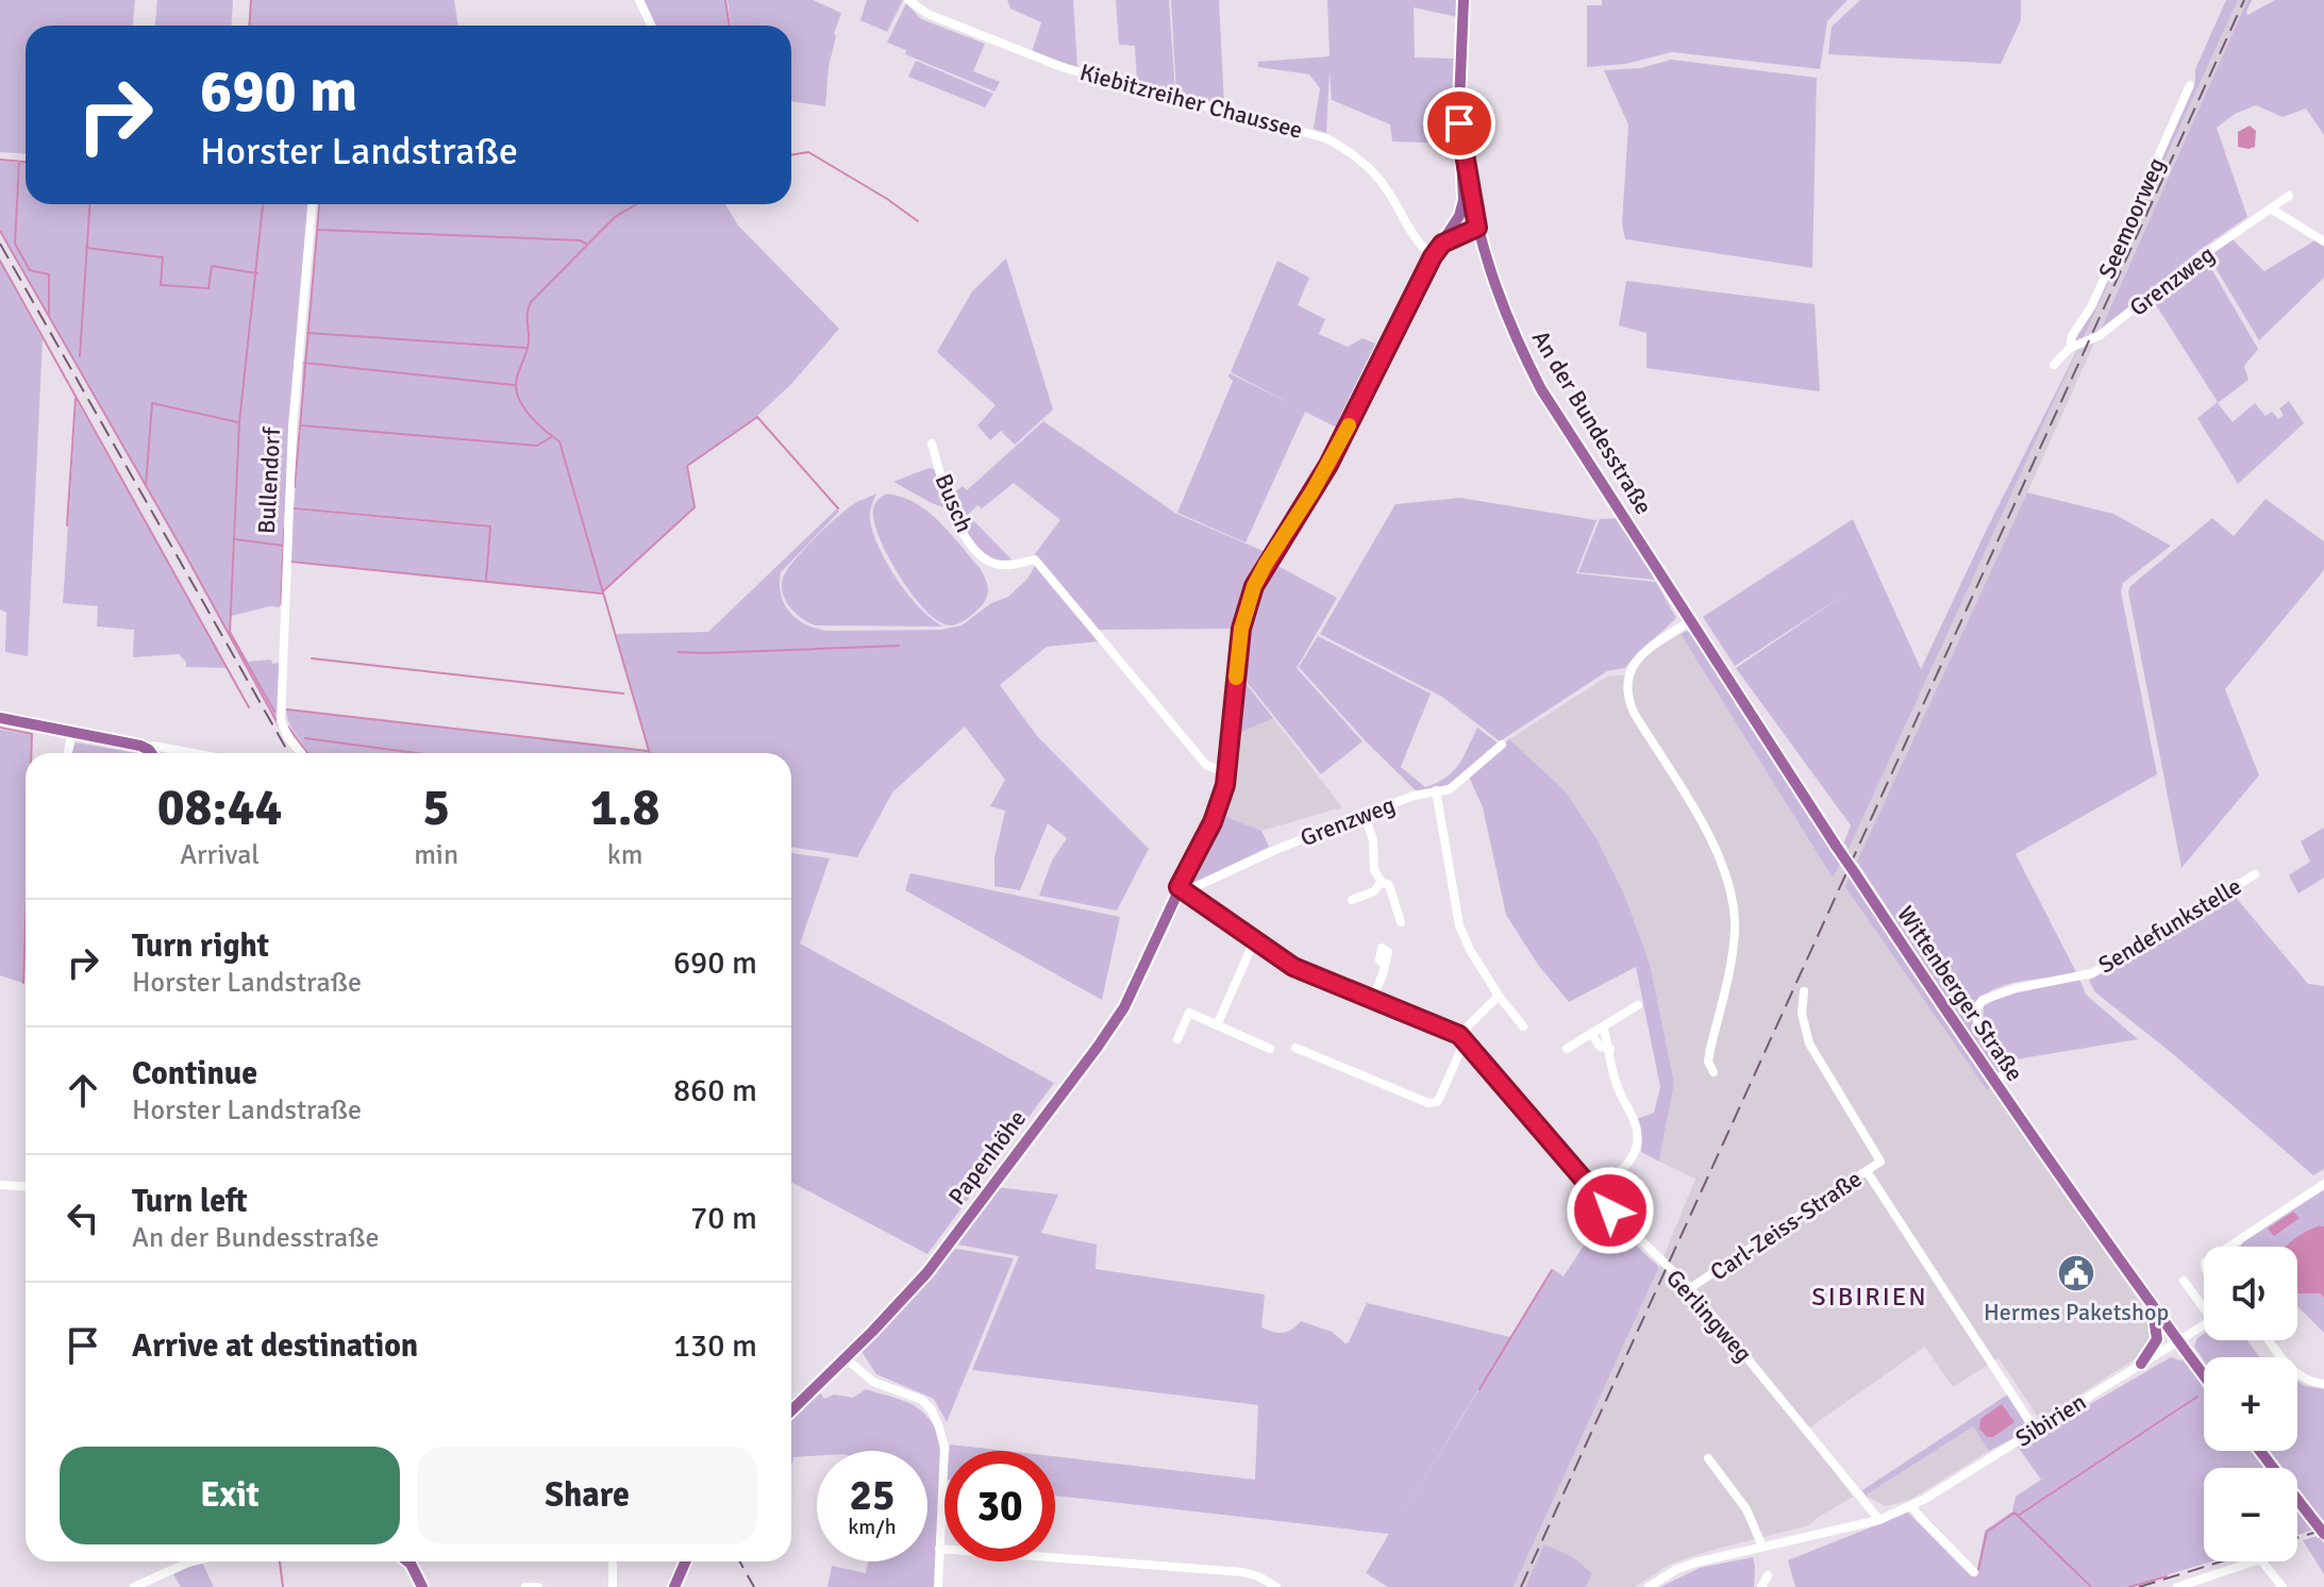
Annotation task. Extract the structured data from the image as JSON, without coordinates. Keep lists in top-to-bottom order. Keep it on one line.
{"streets":{"main road":["An der Bundesstraße","Wittenberger Straße","Papenhöhe"],"street":["Kiebitzreiher Chaussee","Seemoorweg","Grenzweg","Bullendorf","Busch","Sendefunkstelle","Carl-Zeiss-Straße","Gerlingweg","Sibirien"]},"crossings":[["Kiebitzreiher Chaussee","Papenhöhe"],["Seemoorweg","Grenzweg"],["Grenzweg","Papenhöhe"],["Grenzweg","Gerlingweg"],["An der Bundesstraße","Wittenberger Straße"],["An der Bundesstraße","Papenhöhe"],["Busch","Papenhöhe"],["Sendefunkstelle","Wittenberger Straße"],["Wittenberger Straße","Sibirien"],["Papenhöhe","Gerlingweg"],["Carl-Zeiss-Straße","Gerlingweg"],["Gerlingweg","Sibirien"]],"districts":["SIBIRIEN"],"places":{"public building":["Hermes Paketshop"]},"page":{"turn":["690 m","Horster Landstraße"],"eta":["08:44","Arrival","5","min","1.8","km"],"list":[{"name":"Turn right","note":"Horster Landstraße","value":"690 m"},{"name":"Continue","note":"Horster Landstraße","value":"860 m"},{"name":"Turn left","note":"An der Bundesstraße","value":"70 m"},{"name":"Arrive at destination","value":"130 m"}],"map_buttons":["+","−"],"buttons":["Exit","Share"],"speed":"25 km/h","limit":"30"}}
